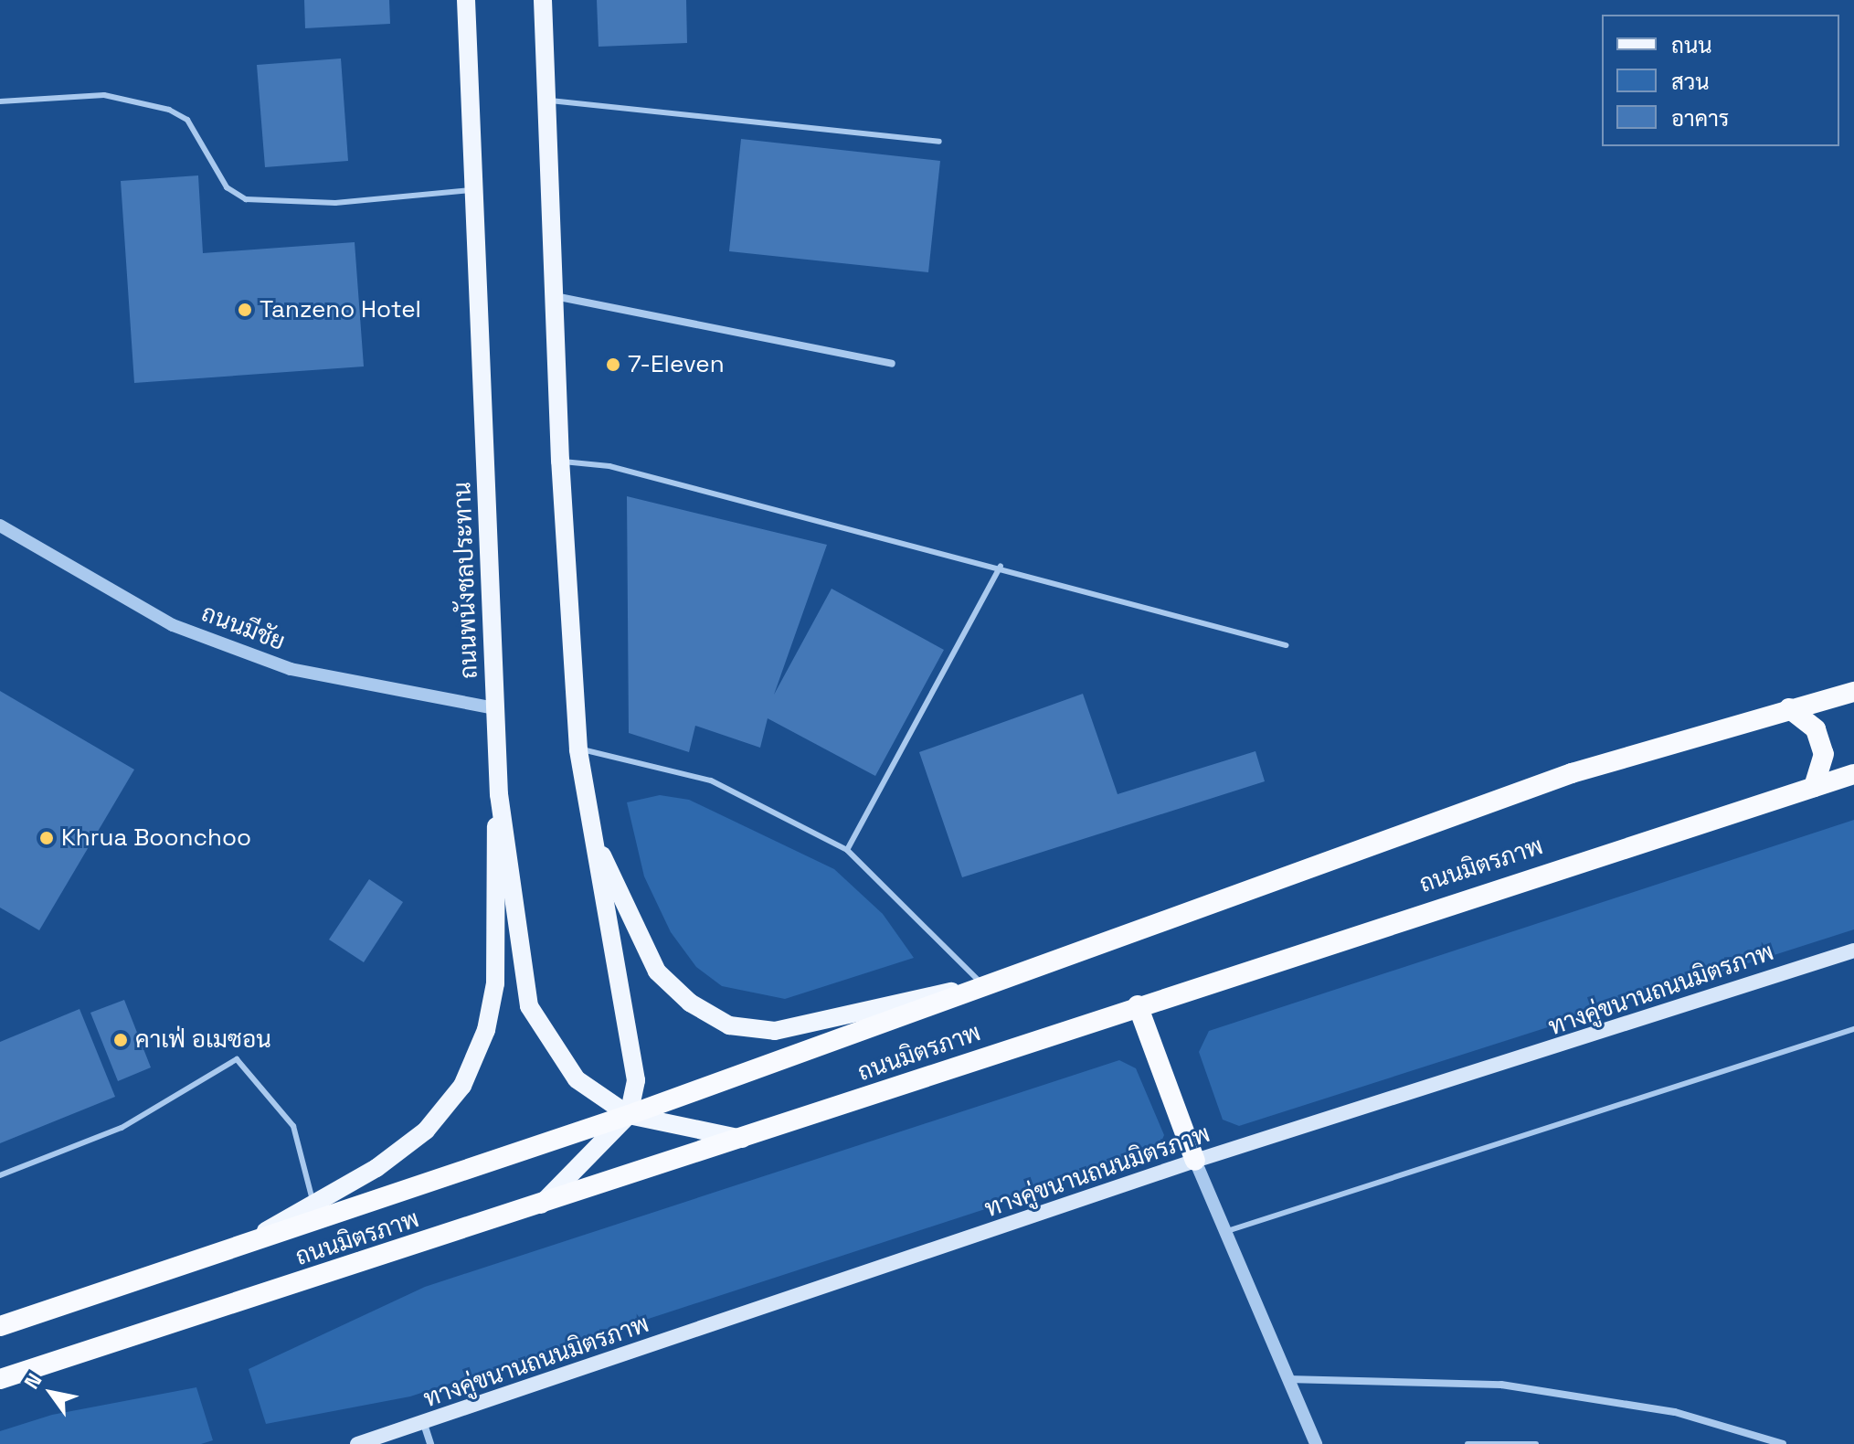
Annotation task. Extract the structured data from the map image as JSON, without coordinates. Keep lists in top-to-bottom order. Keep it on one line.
{"streets":{"highway":["ถนนมิตรภาพ"],"main road":["ถนนพนังชลประทาน","ทางคู่ขนานถนนมิตรภาพ"],"street":["ถนนมีชัย"]},"crossings":[["ถนนพนังชลประทาน","ถนนมีชัย"],["ถนนพนังชลประทาน","ถนนมิตรภาพ"]],"places":["Tanzeno Hotel","7-Eleven","Khrua Boonchoo","คาเฟ่ อเมซอน"],"legend":["ถนน","สวน","อาคาร"],"north":"top left"}
